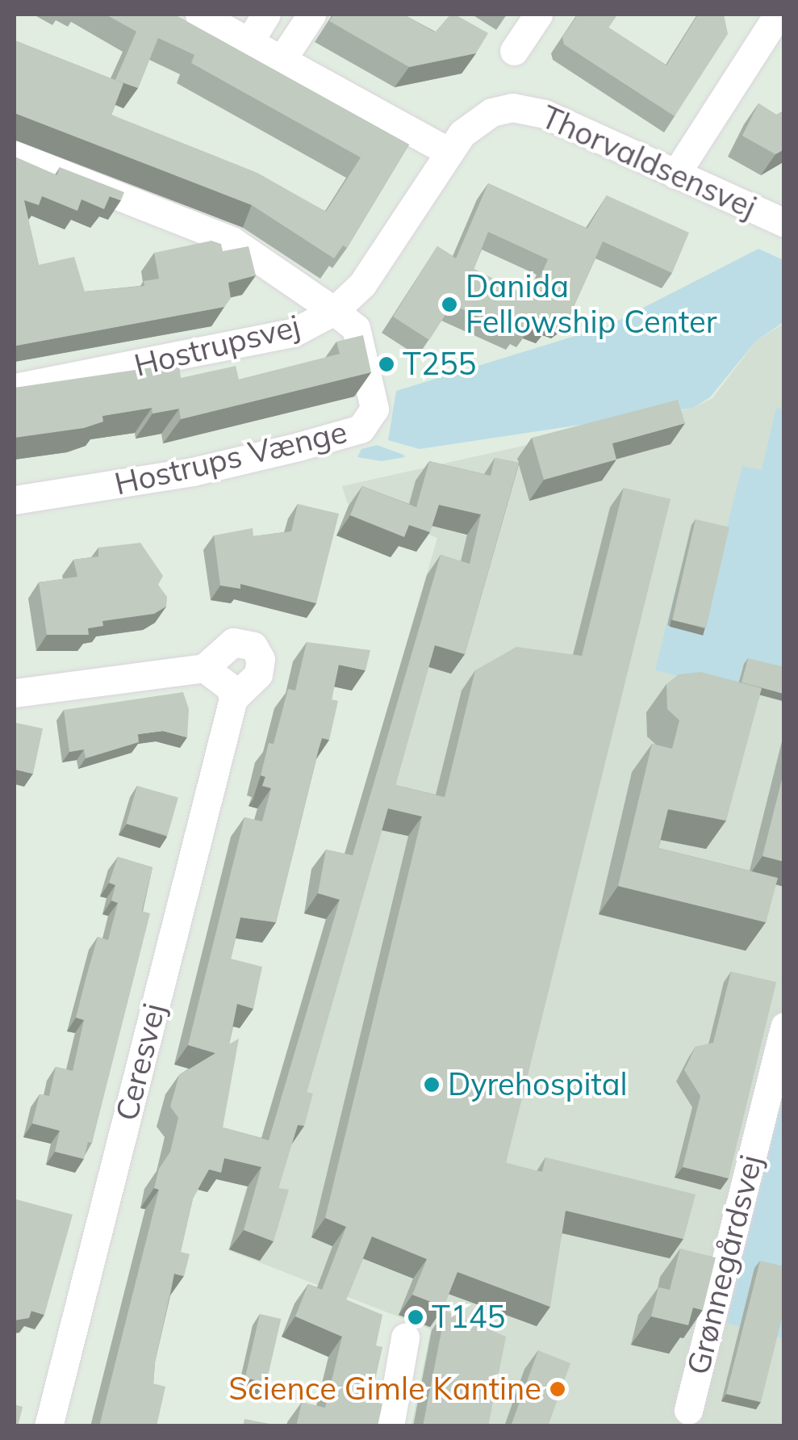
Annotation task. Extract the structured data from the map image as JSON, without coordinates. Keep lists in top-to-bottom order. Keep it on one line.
{"streets":{"street":["Thorvaldsensvej","Hostrupsvej","Hostrups Vænge","Ceresvej","Grønnegårdsvej"]},"crossings":[["Thorvaldsensvej","Hostrupsvej"],["Hostrupsvej","Hostrups Vænge"]],"places":["Danida Fellowship Center","T255","Dyrehospital","T145","Science Gimle Kantine"]}
